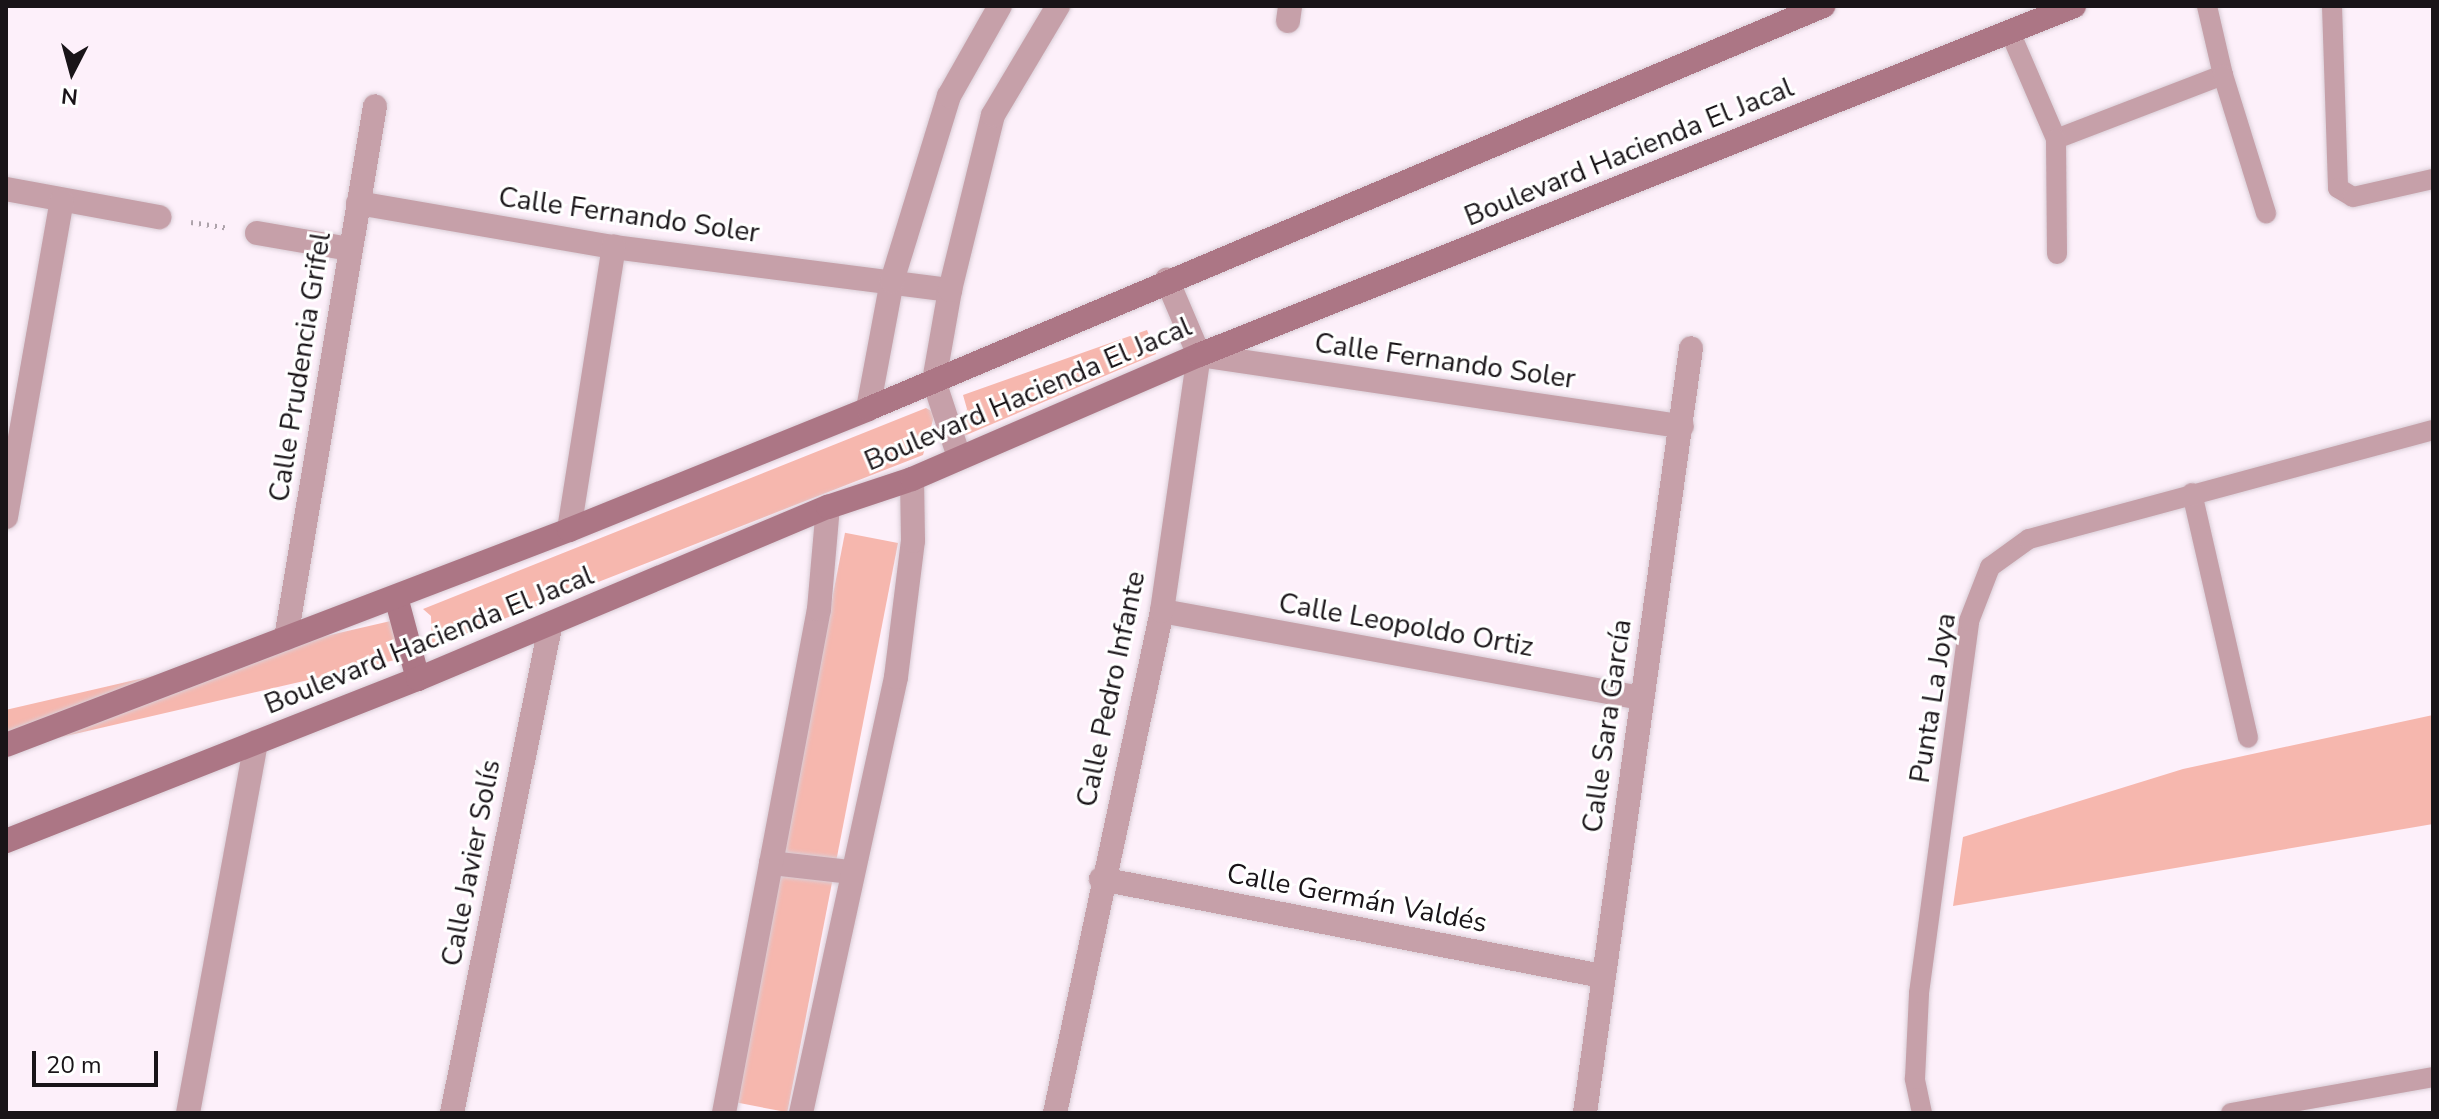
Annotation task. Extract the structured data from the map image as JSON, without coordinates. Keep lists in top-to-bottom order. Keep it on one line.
{"streets":{"main road":["Boulevard Hacienda El Jacal"],"street":["Calle Fernando Soler","Calle Prudencia Grifel","Calle Leopoldo Ortiz","Calle Pedro Infante","Calle Sara García","Calle Javier Solís","Calle Germán Valdés"],"lane":["Punta La Joya"]},"crossings":[["Boulevard Hacienda El Jacal","Calle Fernando Soler"],["Boulevard Hacienda El Jacal","Calle Prudencia Grifel"],["Boulevard Hacienda El Jacal","Calle Pedro Infante"],["Boulevard Hacienda El Jacal","Calle Javier Solís"],["Calle Fernando Soler","Calle Prudencia Grifel"],["Calle Fernando Soler","Calle Pedro Infante"],["Calle Fernando Soler","Calle Sara García"],["Calle Leopoldo Ortiz","Calle Pedro Infante"],["Calle Leopoldo Ortiz","Calle Sara García"],["Calle Pedro Infante","Calle Germán Valdés"],["Calle Sara García","Calle Germán Valdés"]],"scale_bar":"20 m","north":"bottom"}
